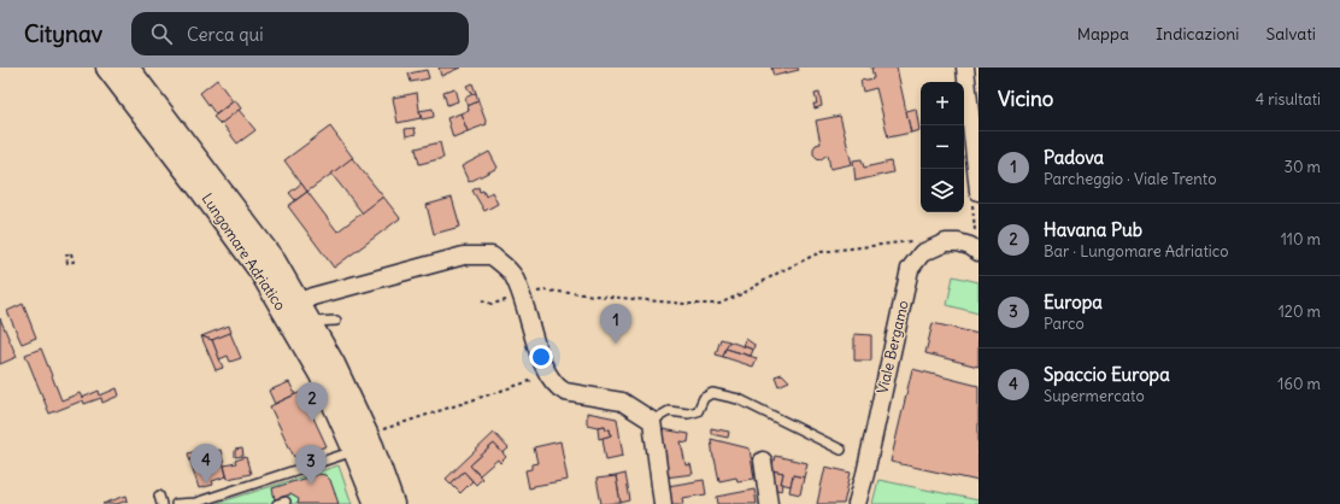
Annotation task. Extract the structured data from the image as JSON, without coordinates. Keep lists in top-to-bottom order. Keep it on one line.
{"streets":{"street":["Lungomare Adriatico","Viale Bergamo"]},"page":{"header":"Citynav","search":"Cerca qui","nav":["Mappa","Indicazioni","Salvati"],"heading":["Vicino","4 risultati"],"map_buttons":["+","−"],"list":[{"mark":"1","name":"Padova","note":"Parcheggio · Viale Trento","value":"30 m"},{"mark":"2","name":"Havana Pub","note":"Bar · Lungomare Adriatico","value":"110 m"},{"mark":"3","name":"Europa","note":"Parco","value":"120 m"},{"mark":"4","name":"Spaccio Europa","note":"Supermercato","value":"160 m"}],"pins":["1","2","4","3"]}}
